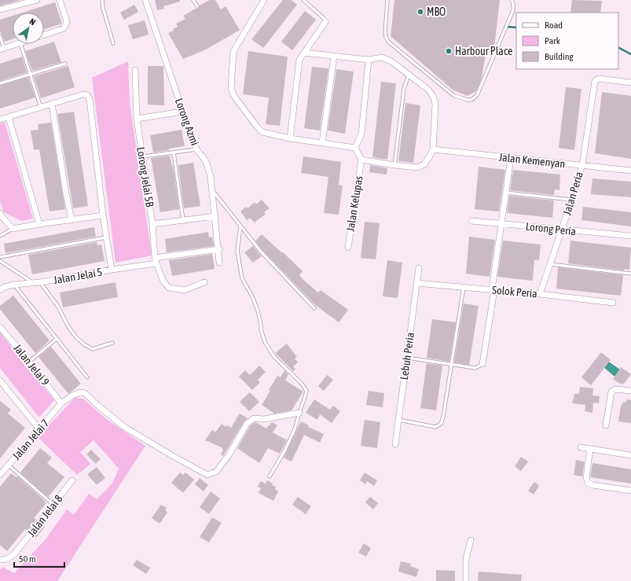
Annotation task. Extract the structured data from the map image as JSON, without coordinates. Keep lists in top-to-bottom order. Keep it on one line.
{"streets":{"street":["Lorong Azmi","Jalan Kemenyan","Lorong Jelai 5B","Jalan Peria","Jalan Kelupas","Lorong Peria","Jalan Jelai 5","Solok Peria","Lebuh Peria","Jalan Jelai 9","Jalan Jelai 7","Jalan Jelai 8"]},"crossings":[["Lorong Azmi","Jalan Jelai 5"],["Jalan Kemenyan","Jalan Peria"],["Lorong Jelai 5B","Jalan Jelai 5"],["Jalan Peria","Lorong Peria"],["Jalan Peria","Solok Peria"],["Solok Peria","Lebuh Peria"],["Jalan Jelai 9","Jalan Jelai 7"]],"places":["MBO","Harbour Place"],"legend":["Road","Park","Building"],"scale_bar":"50 m","north":"top right"}
